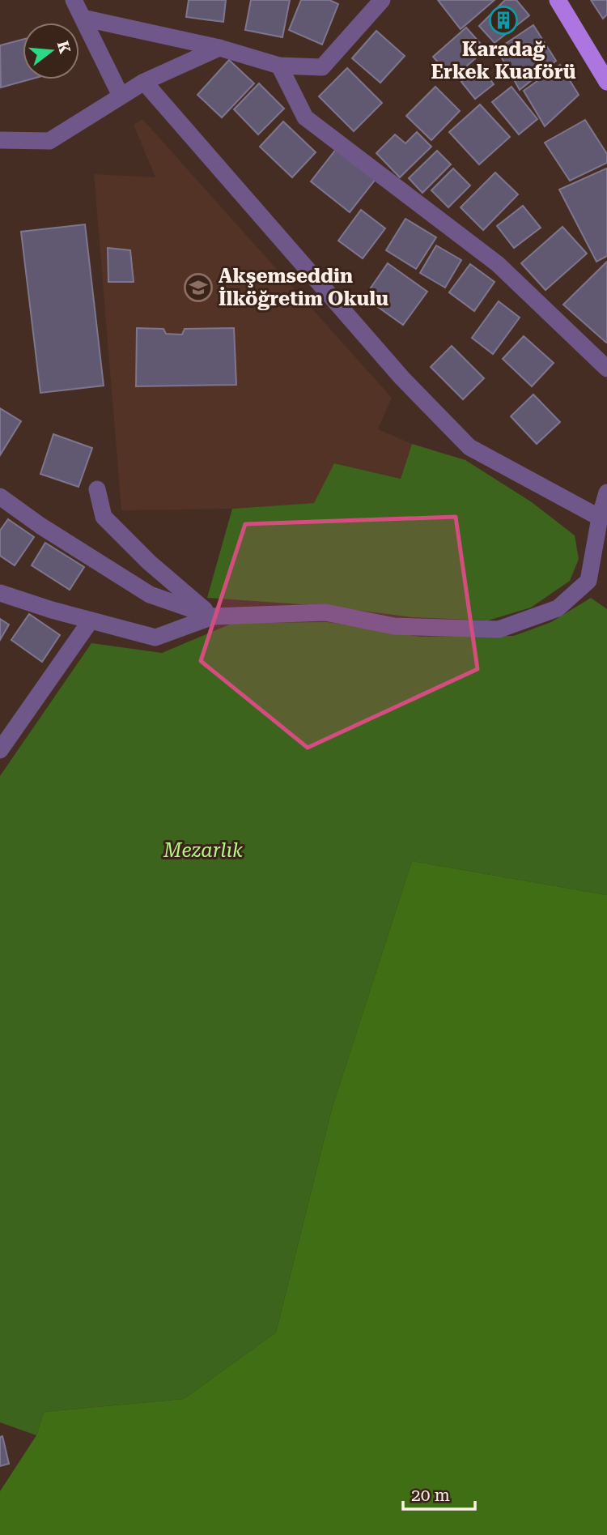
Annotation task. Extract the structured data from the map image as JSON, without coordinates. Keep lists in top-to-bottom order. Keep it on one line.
{"parks":["Mezarlık"],"places":{"building":["Karadağ Erkek Kuaförü"],"school or university":["Akşemseddin İlköğretim Okulu"]},"scale_bar":"20 m","north":"right"}
